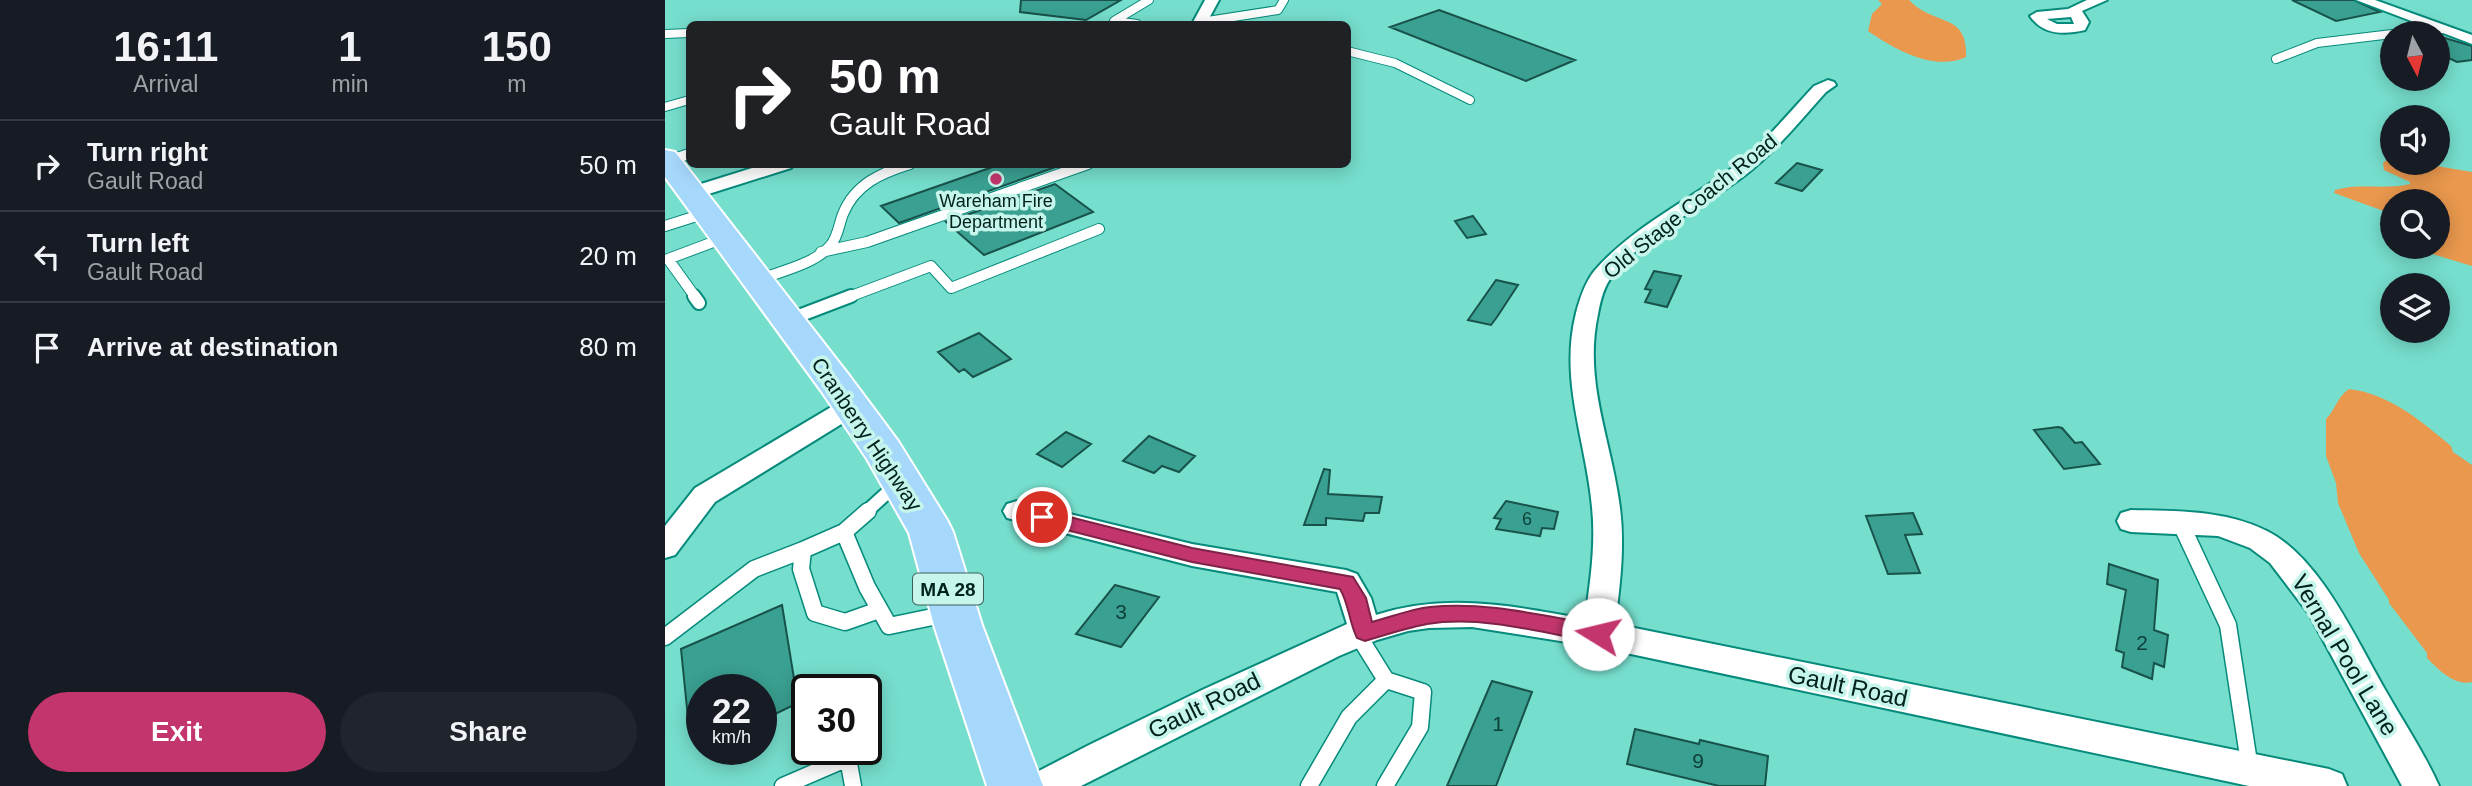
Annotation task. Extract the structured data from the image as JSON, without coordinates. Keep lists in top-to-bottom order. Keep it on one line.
{"streets":{"main road":["Cranberry Highway","MA 28"],"street":["Old Stage Coach Road","Vernal Pool Lane","Gault Road"]},"crossings":[["Old Stage Coach Road","Gault Road"]],"places":["Wareham Fire Department"],"house_numbers":["6","3","2","1","9"],"north":"bottom","page":{"eta":["16:11","Arrival","1","min","150","m"],"turn":["50 m","Gault Road"],"list":[{"name":"Turn right","note":"Gault Road","value":"50 m"},{"name":"Turn left","note":"Gault Road","value":"20 m"},{"name":"Arrive at destination","value":"80 m"}],"speed":"22 km/h","limit":"30","buttons":["Exit","Share"]}}
